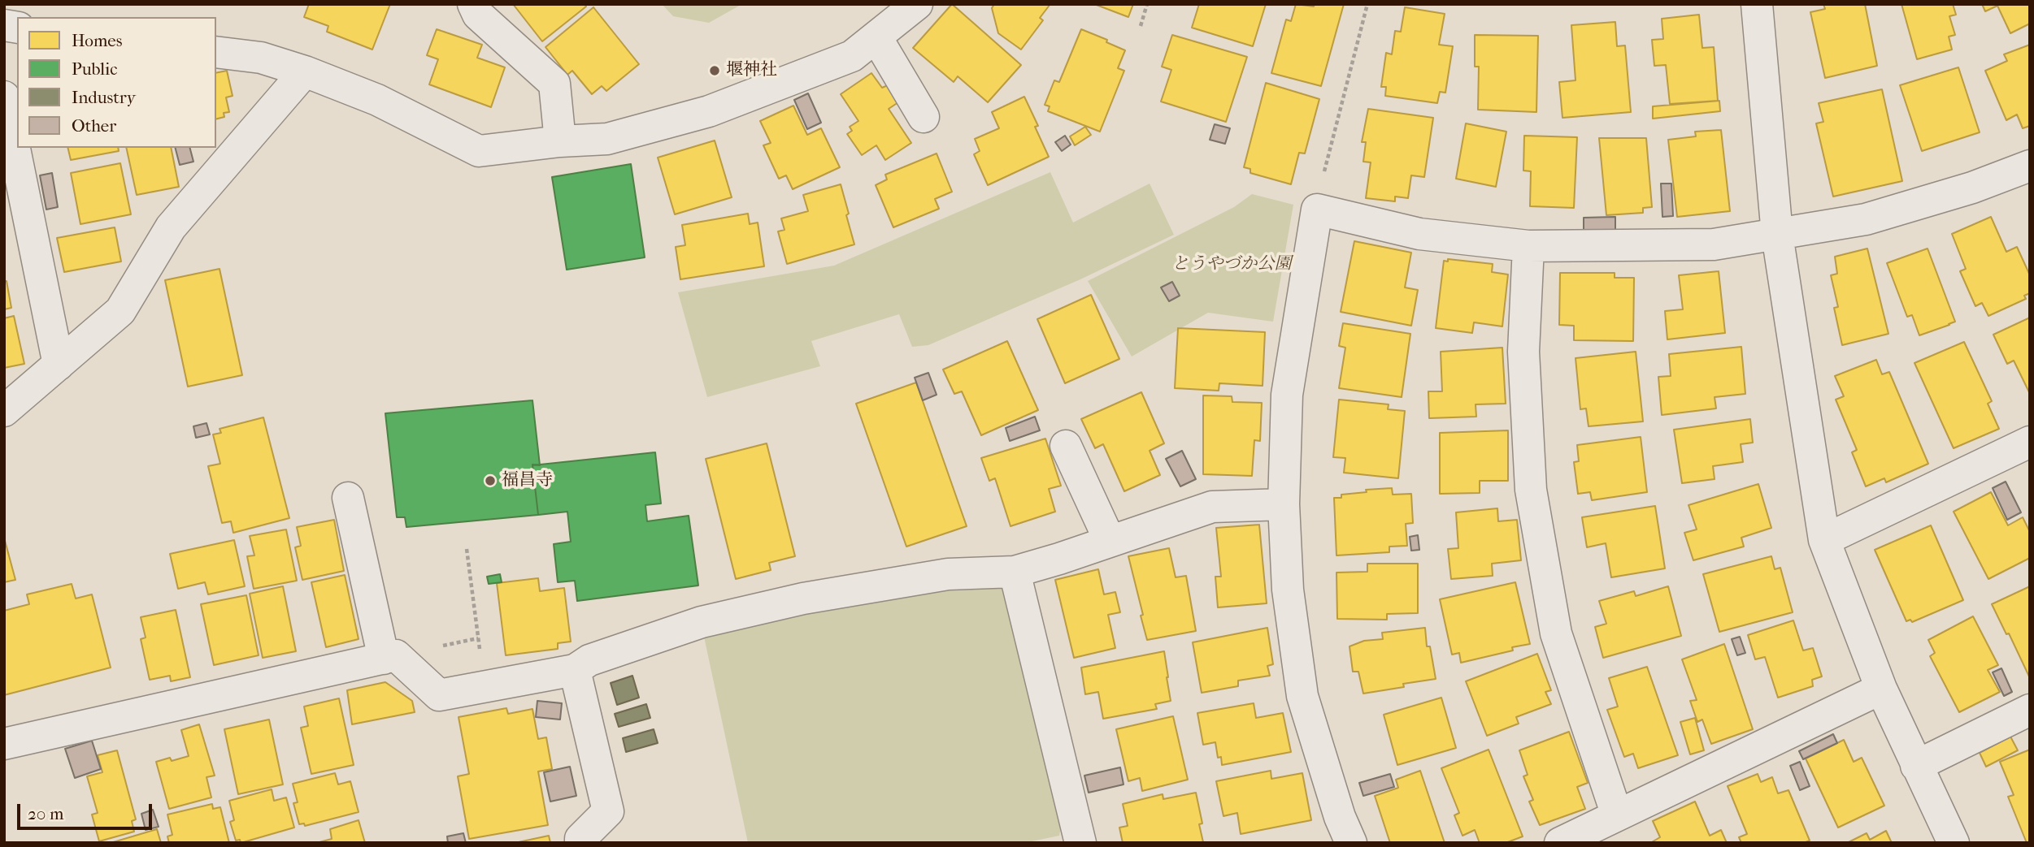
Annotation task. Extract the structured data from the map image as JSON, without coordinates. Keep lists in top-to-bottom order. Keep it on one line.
{"parks":["とうやづか公園"],"places":["堰神社","福昌寺"],"legend":["Homes","Public","Industry","Other"],"scale_bar":"20 m"}
